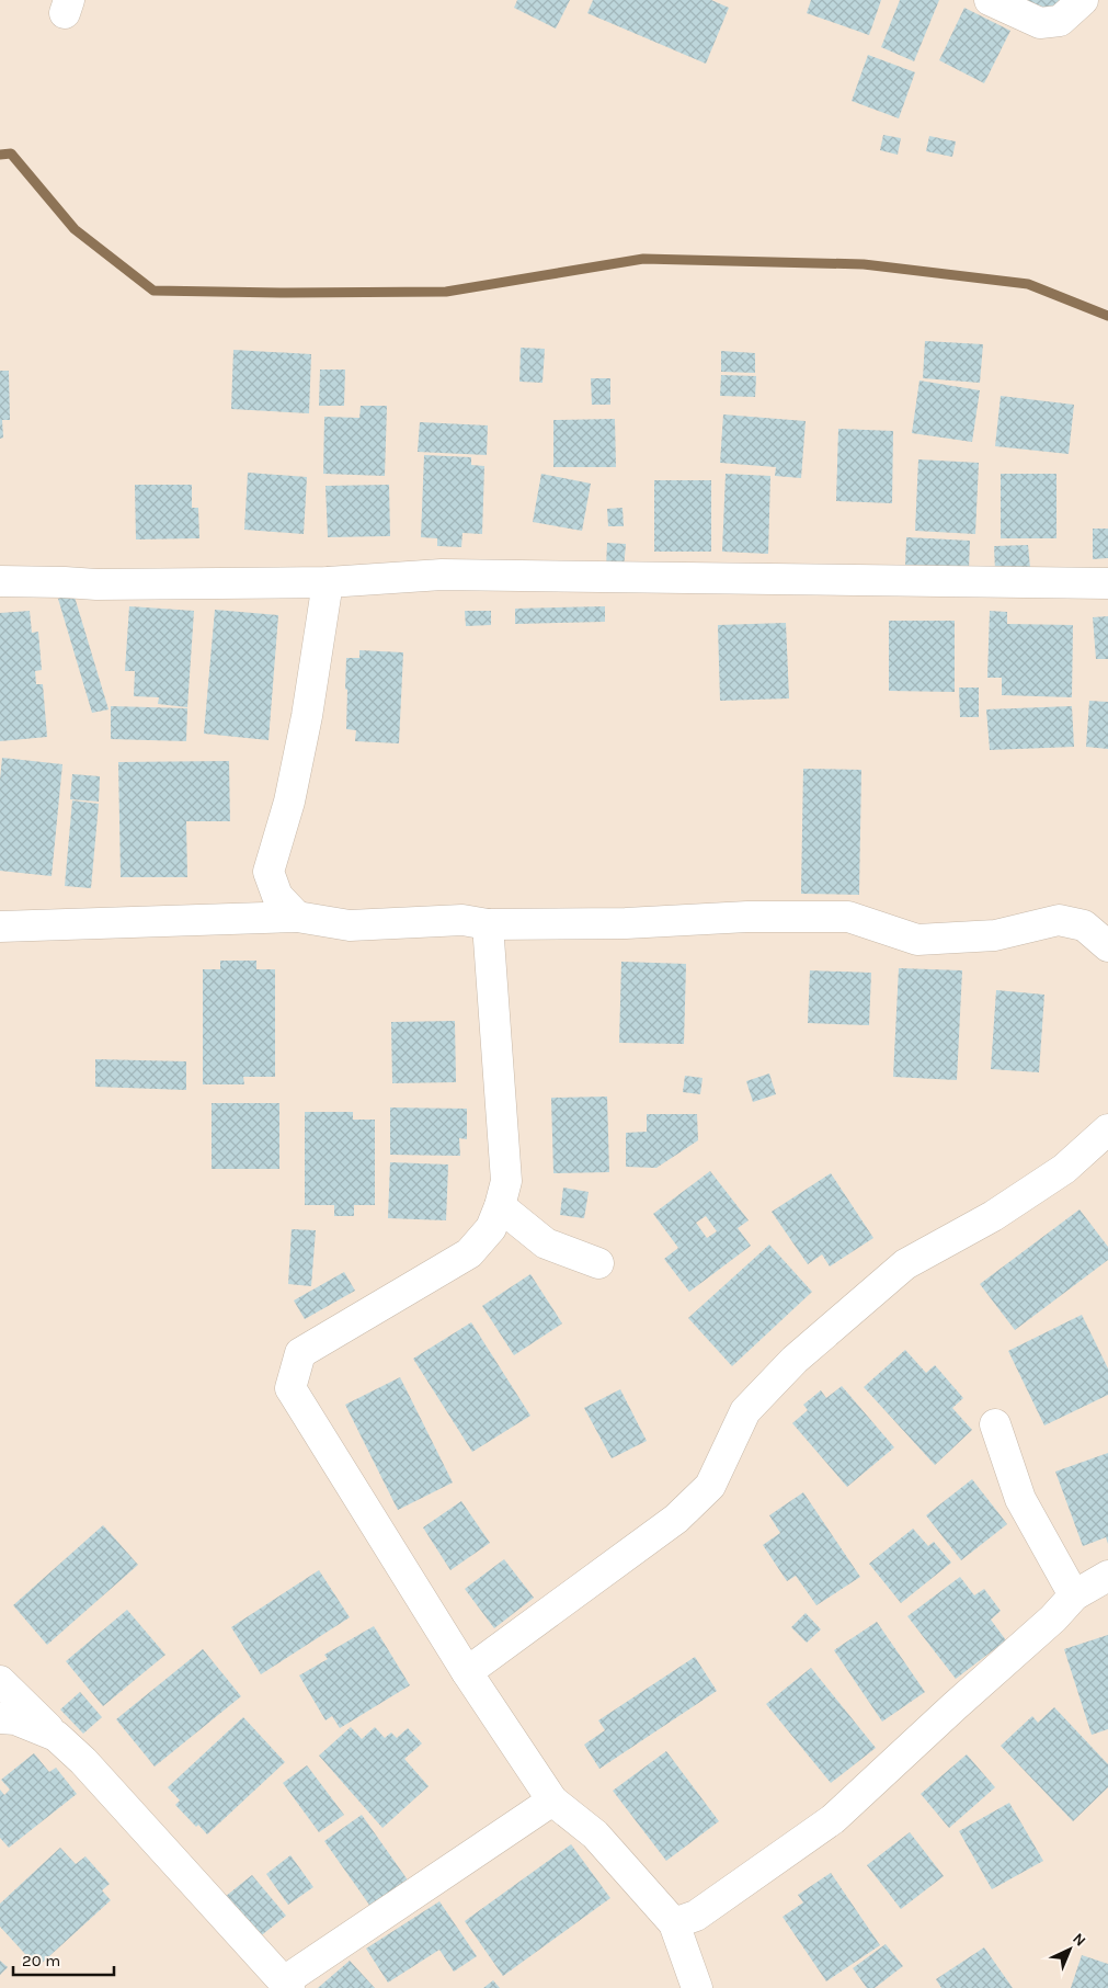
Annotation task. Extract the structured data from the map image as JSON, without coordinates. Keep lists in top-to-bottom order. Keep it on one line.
{"scale_bar":"20 m","north":"top right"}
